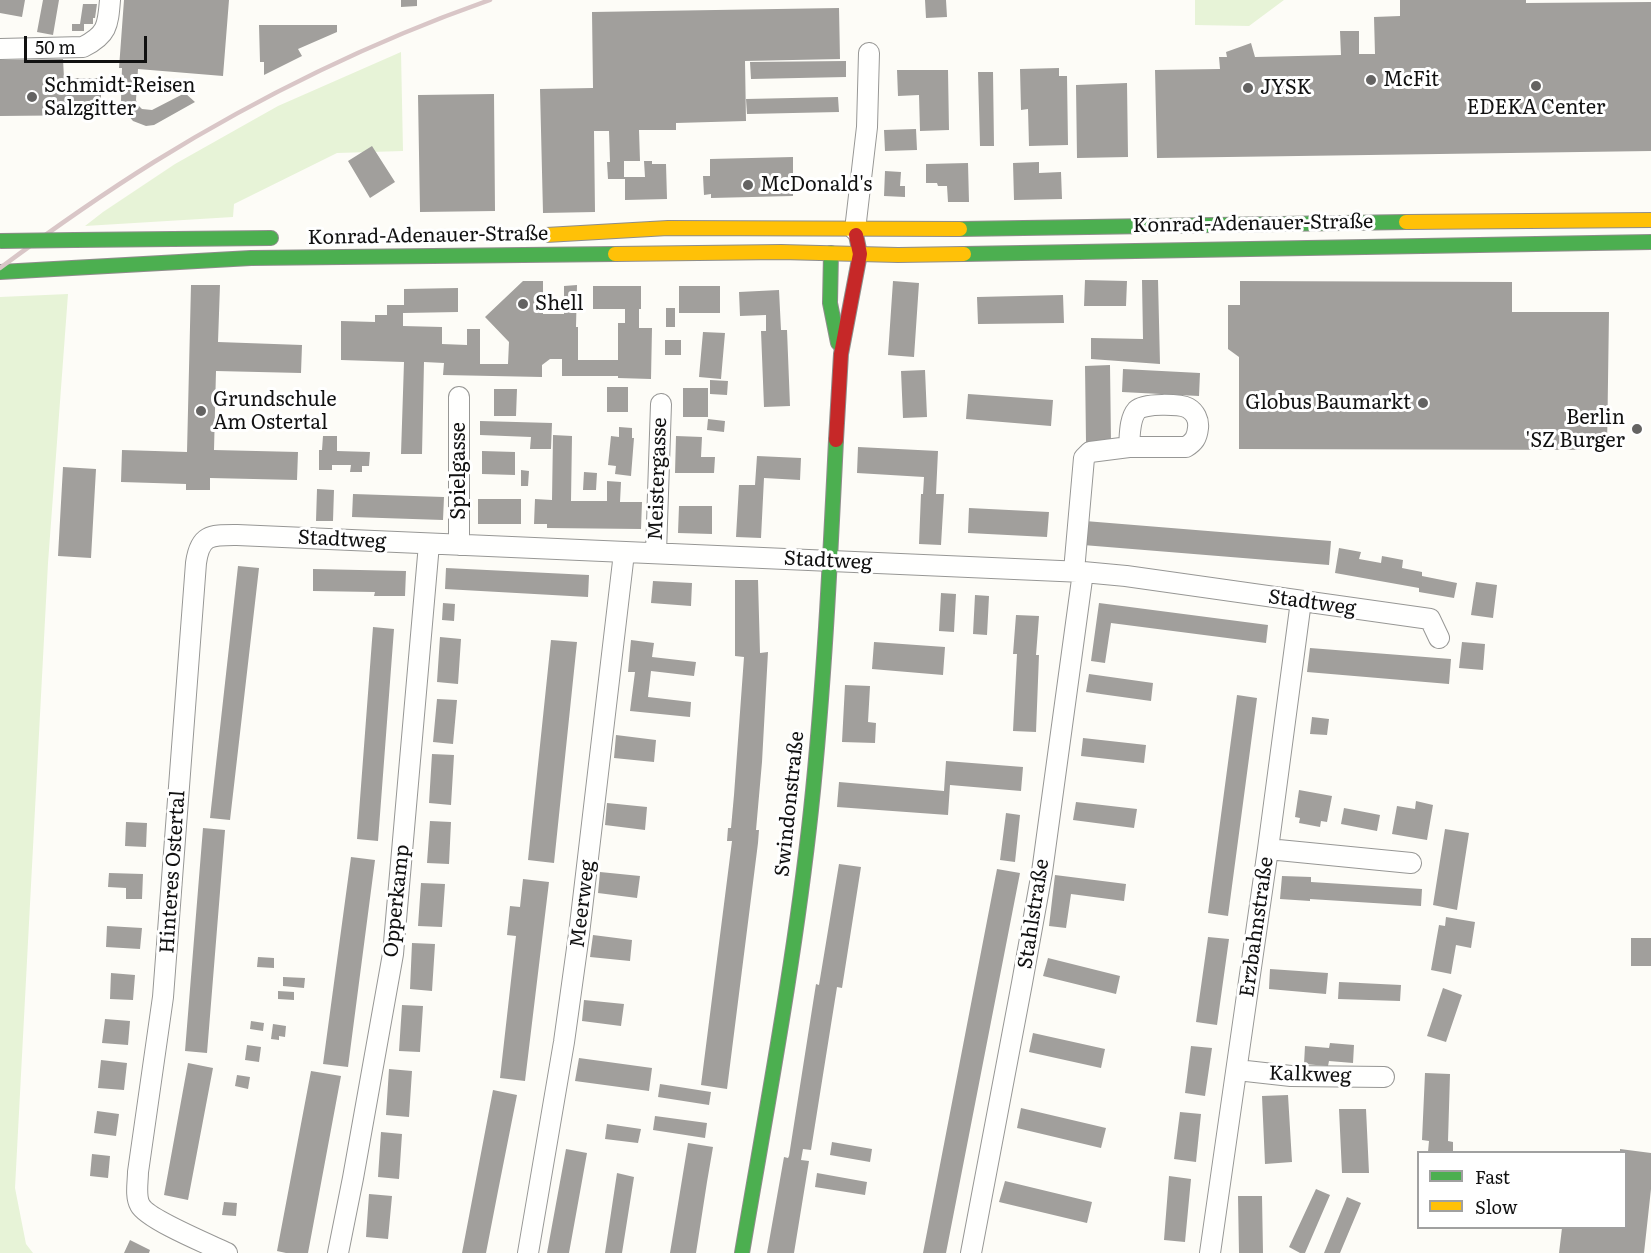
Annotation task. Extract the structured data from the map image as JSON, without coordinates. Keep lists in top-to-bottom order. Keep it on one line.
{"streets":{"street":["Konrad-Adenauer-Straße","Spielgasse","Meistergasse","Stadtweg","Swindonstraße","Hinteres Ostertal","Opperkamp","Meerweg","Stahlstraße","Erzbahnstraße","Kalkweg"]},"crossings":[["Konrad-Adenauer-Straße","Swindonstraße"],["Spielgasse","Stadtweg"],["Meistergasse","Stadtweg"],["Stadtweg","Swindonstraße"],["Stadtweg","Hinteres Ostertal"],["Stadtweg","Opperkamp"],["Stadtweg","Meerweg"],["Stadtweg","Stahlstraße"],["Stadtweg","Erzbahnstraße"],["Erzbahnstraße","Kalkweg"]],"places":["McFit","EDEKA Center","JYSK","Schmidt-Reisen Salzgitter","McDonald's","Shell","Globus Baumarkt","Grundschule Am Ostertal","Berlin 'SZ Burger"],"legend":["Fast","Slow"],"scale_bar":"50 m"}
